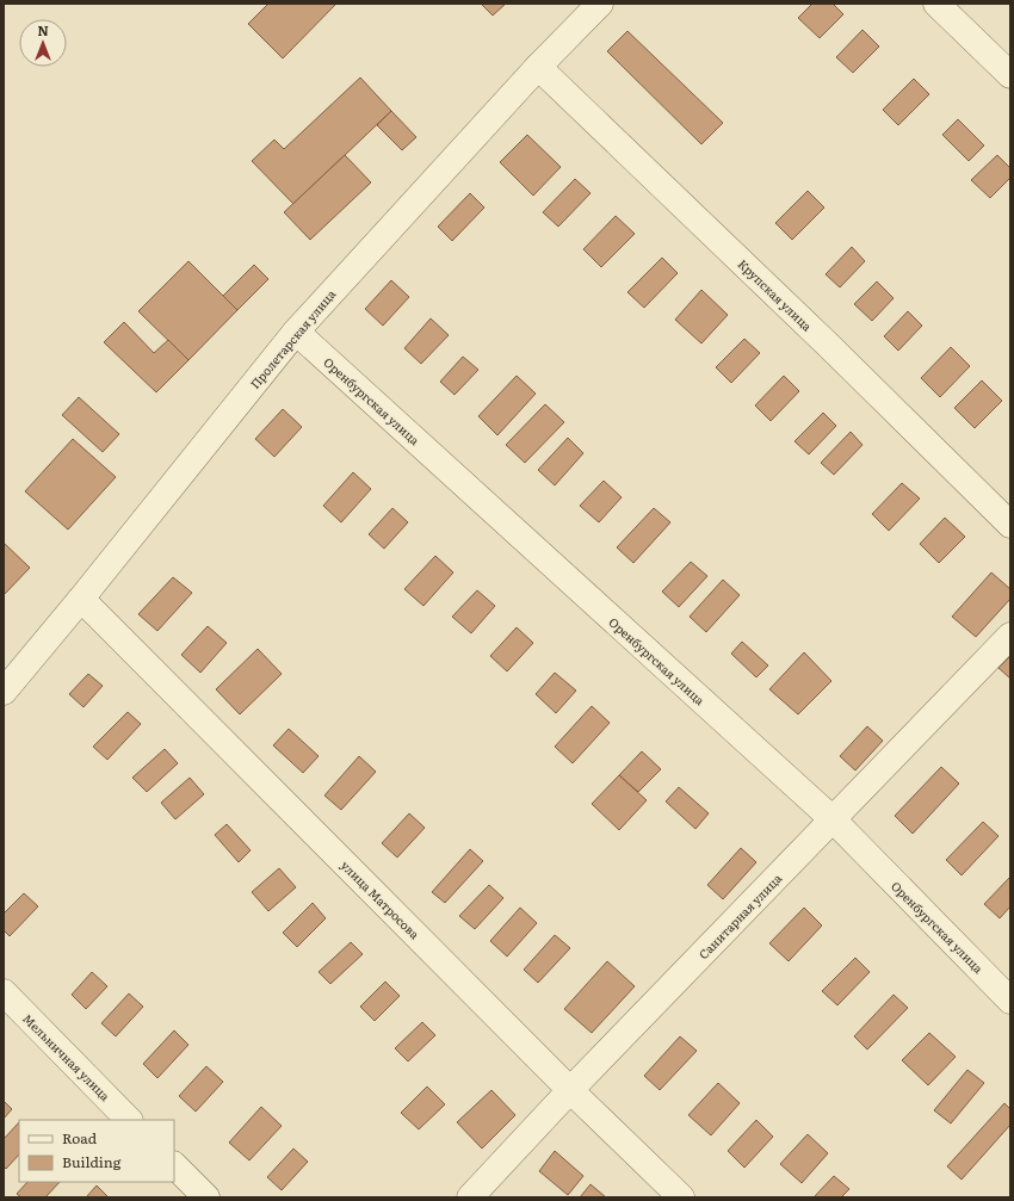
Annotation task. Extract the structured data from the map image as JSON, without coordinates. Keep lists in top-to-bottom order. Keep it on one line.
{"streets":{"street":["Крупская улица","Пролетарская улица","Оренбургская улица","улица Матросова","Санитарная улица","Мельничная улица"]},"crossings":[["Крупская улица","Пролетарская улица"],["Пролетарская улица","Оренбургская улица"],["Пролетарская улица","улица Матросова"],["Оренбургская улица","Санитарная улица"],["улица Матросова","Санитарная улица"]],"legend":["Road","Building"],"north":"top"}
